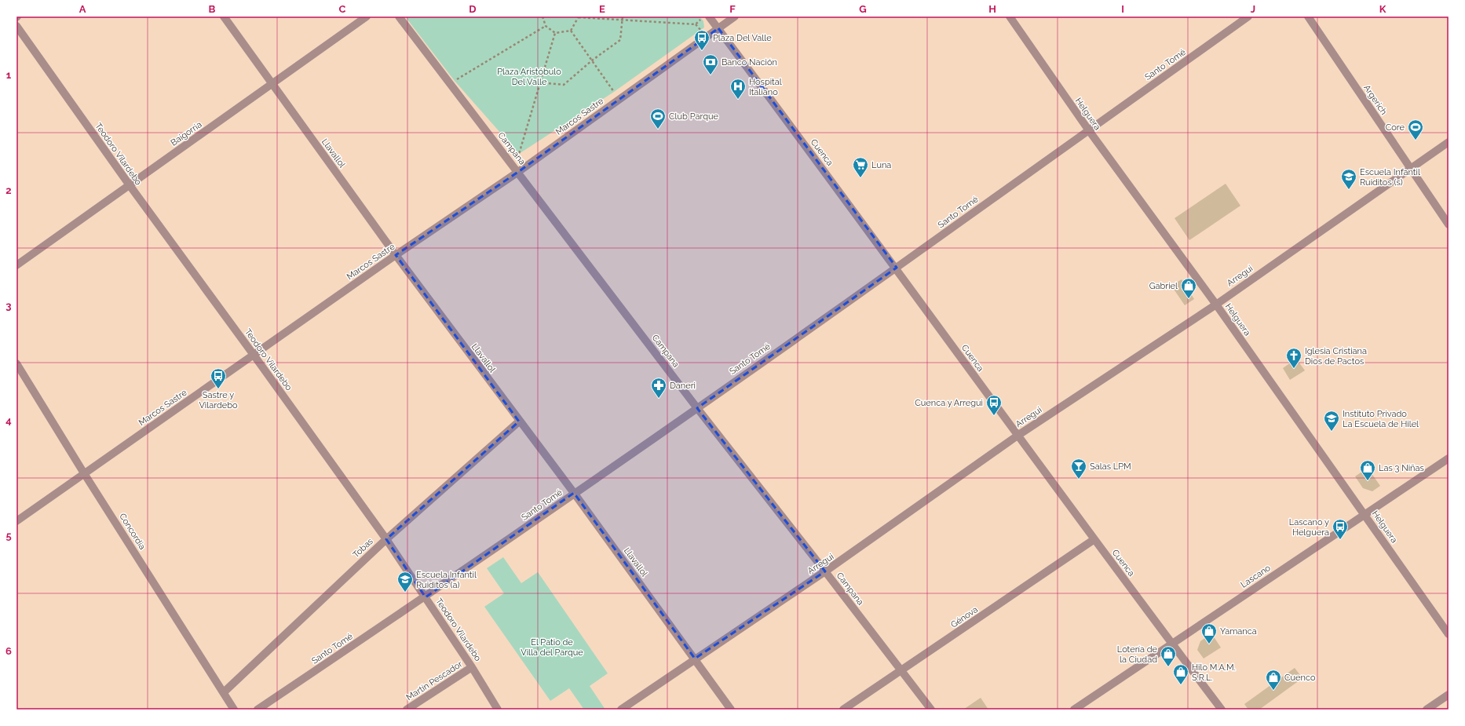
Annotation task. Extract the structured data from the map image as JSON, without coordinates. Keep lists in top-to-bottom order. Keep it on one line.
{"streets":{"street":["Santo Tomé","Argerich","Helguera","Marcos Sastre","Baigorria","Campana","Cuenca","Llavallol","Teodoro Vilardebo","Arregui","Concordia","Tobas","Lascano","Génova","Martín Pescador"]},"crossings":[["Santo Tomé","Helguera"],["Santo Tomé","Campana"],["Santo Tomé","Cuenca"],["Santo Tomé","Llavallol"],["Santo Tomé","Teodoro Vilardebo"],["Argerich","Arregui"],["Helguera","Arregui"],["Helguera","Lascano"],["Marcos Sastre","Campana"],["Marcos Sastre","Cuenca"],["Marcos Sastre","Llavallol"],["Marcos Sastre","Teodoro Vilardebo"],["Marcos Sastre","Concordia"],["Baigorria","Llavallol"],["Baigorria","Teodoro Vilardebo"],["Campana","Arregui"],["Campana","Génova"],["Cuenca","Arregui"],["Cuenca","Lascano"],["Cuenca","Génova"],["Llavallol","Arregui"],["Llavallol","Tobas"],["Teodoro Vilardebo","Tobas"],["Teodoro Vilardebo","Martín Pescador"],["Concordia","Tobas"]],"parks":["Plaza Aristóbulo Del Valle","El Patio de Villa del Parque"],"places":{"bus stop":["Plaza Del Valle","Sastre y Vilardebo","Cuenca y Arregui","Lascano y Helguera"],"bank":["Banco Nación"],"hospital":["Hospital Italiano"],"sports":["Club Parque","Core"],"supermarket":["Luna"],"school or university":["Escuela Infantil Ruiditos (s)","Instituto Privado La Escuela de Hilel","Escuela Infantil Ruiditos (a)"],"shop":["Gabriel","Las 3 Niñas","Yamanca","Lotería de la Ciudad","Hilo M.A.M. S.R.L.","Cuenco"],"church":["Iglesia Cristiana Dios de Pactos"],"pharmacy":["Daneri"],"bar":["Salas LPM"]},"grid":{"columns":["A","B","C","D","E","F","G","H","I","J","K"],"rows":["1","2","3","4","5","6"]}}
